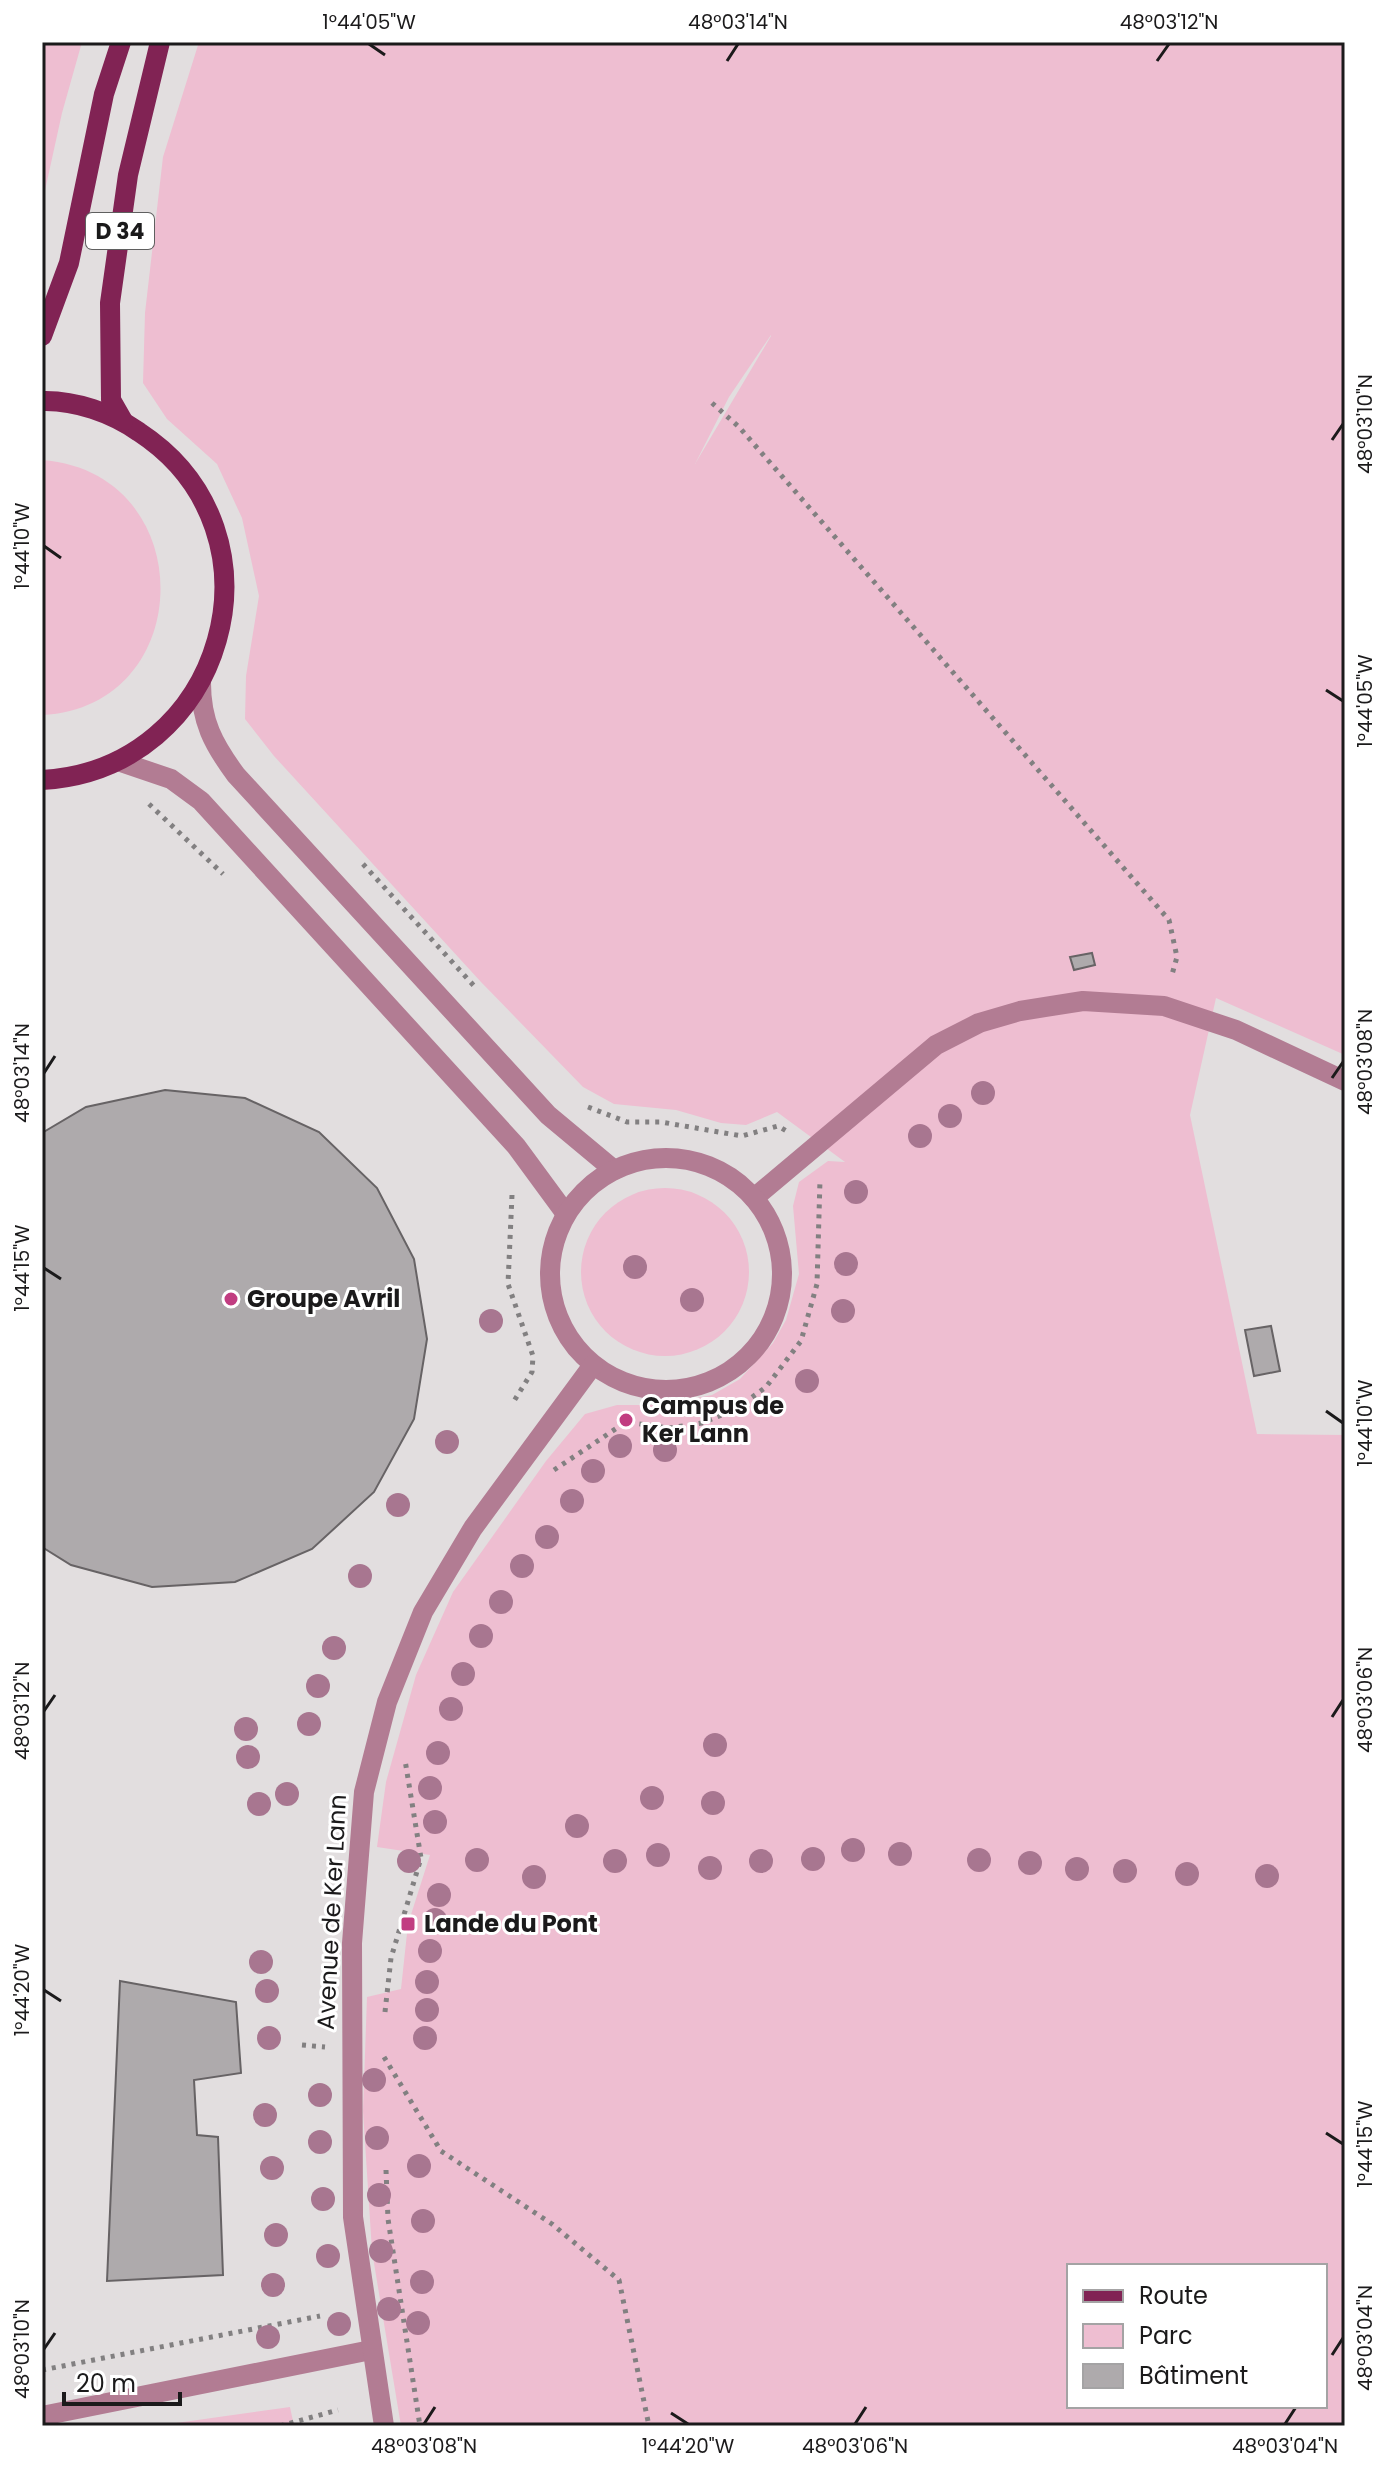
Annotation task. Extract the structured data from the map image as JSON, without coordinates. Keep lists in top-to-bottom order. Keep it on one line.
{"streets":{"main road":["D 34"],"street":["Avenue de Ker Lann"]},"places":{"other":["Groupe Avril","Campus de Ker Lann"],"transit":["Lande du Pont"]},"legend":["Route","Parc","Bâtiment"],"scale_bar":"20 m","coordinates":["1°44'05\"W","48°03'14\"N","48°03'12\"N","48°03'10\"N","1°44'10\"W","48°03'08\"N","1°44'15\"W","48°03'06\"N","1°44'20\"W","48°03'04\"N"]}
